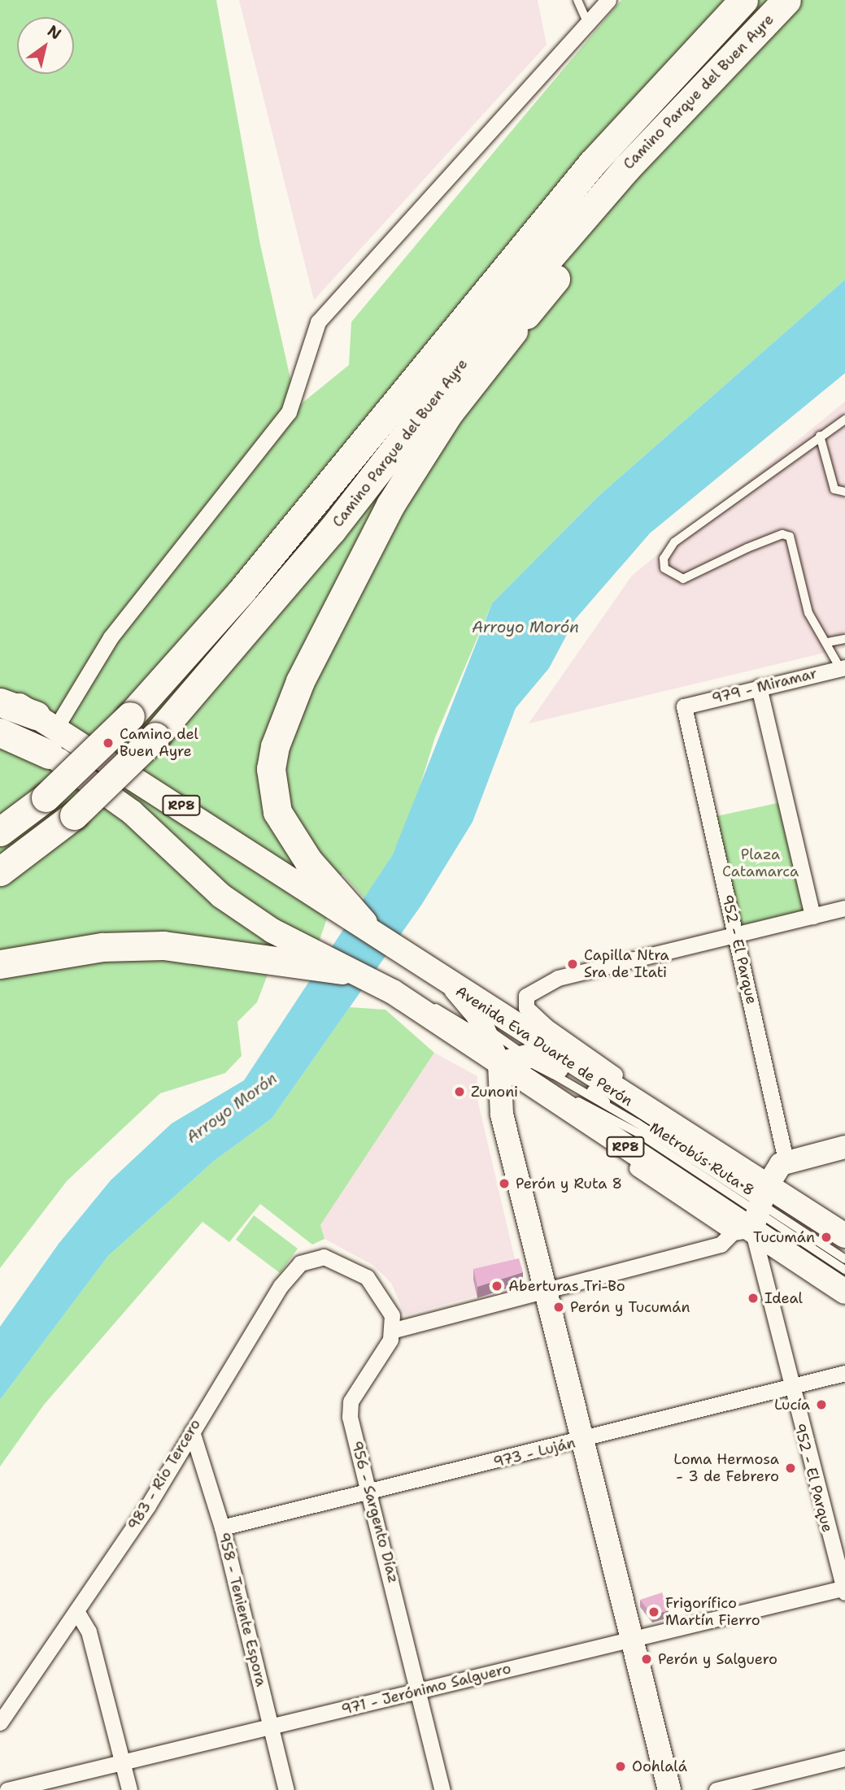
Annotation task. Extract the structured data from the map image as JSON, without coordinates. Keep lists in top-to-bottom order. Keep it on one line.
{"streets":{"highway":["Camino Parque del Buen Ayre"],"main road":["RP8","Avenida Eva Duarte de Perón"],"street":["979 - Miramar","952 - El Parque","973 - Luján","983 - Río Tercero","956 - Sargento Díaz","958 - Teniente Espora","971 - Jerónimo Salguero"],"lane":["Metrobús Ruta 8"]},"crossings":[["979 - Miramar","952 - El Parque"],["952 - El Parque","Avenida Eva Duarte de Perón"],["952 - El Parque","Metrobús Ruta 8"],["952 - El Parque","973 - Luján"],["952 - El Parque","971 - Jerónimo Salguero"],["Avenida Eva Duarte de Perón","Metrobús Ruta 8"],["973 - Luján","956 - Sargento Díaz"],["973 - Luján","958 - Teniente Espora"],["983 - Río Tercero","956 - Sargento Díaz"],["983 - Río Tercero","958 - Teniente Espora"],["956 - Sargento Díaz","971 - Jerónimo Salguero"],["958 - Teniente Espora","971 - Jerónimo Salguero"]],"water":["Arroyo Morón"],"parks":["Plaza Catamarca"],"places":["Camino del Buen Ayre","Capilla Ntra Sra de Itati","Zunoni","Perón y Ruta 8","Tucumán","Aberturas Tri-Bo","Ideal","Perón y Tucumán","Lucía","Loma Hermosa - 3 de Febrero","Frigorífico Martín Fierro","Perón y Salguero","Oohlalá"],"north":"top right"}
